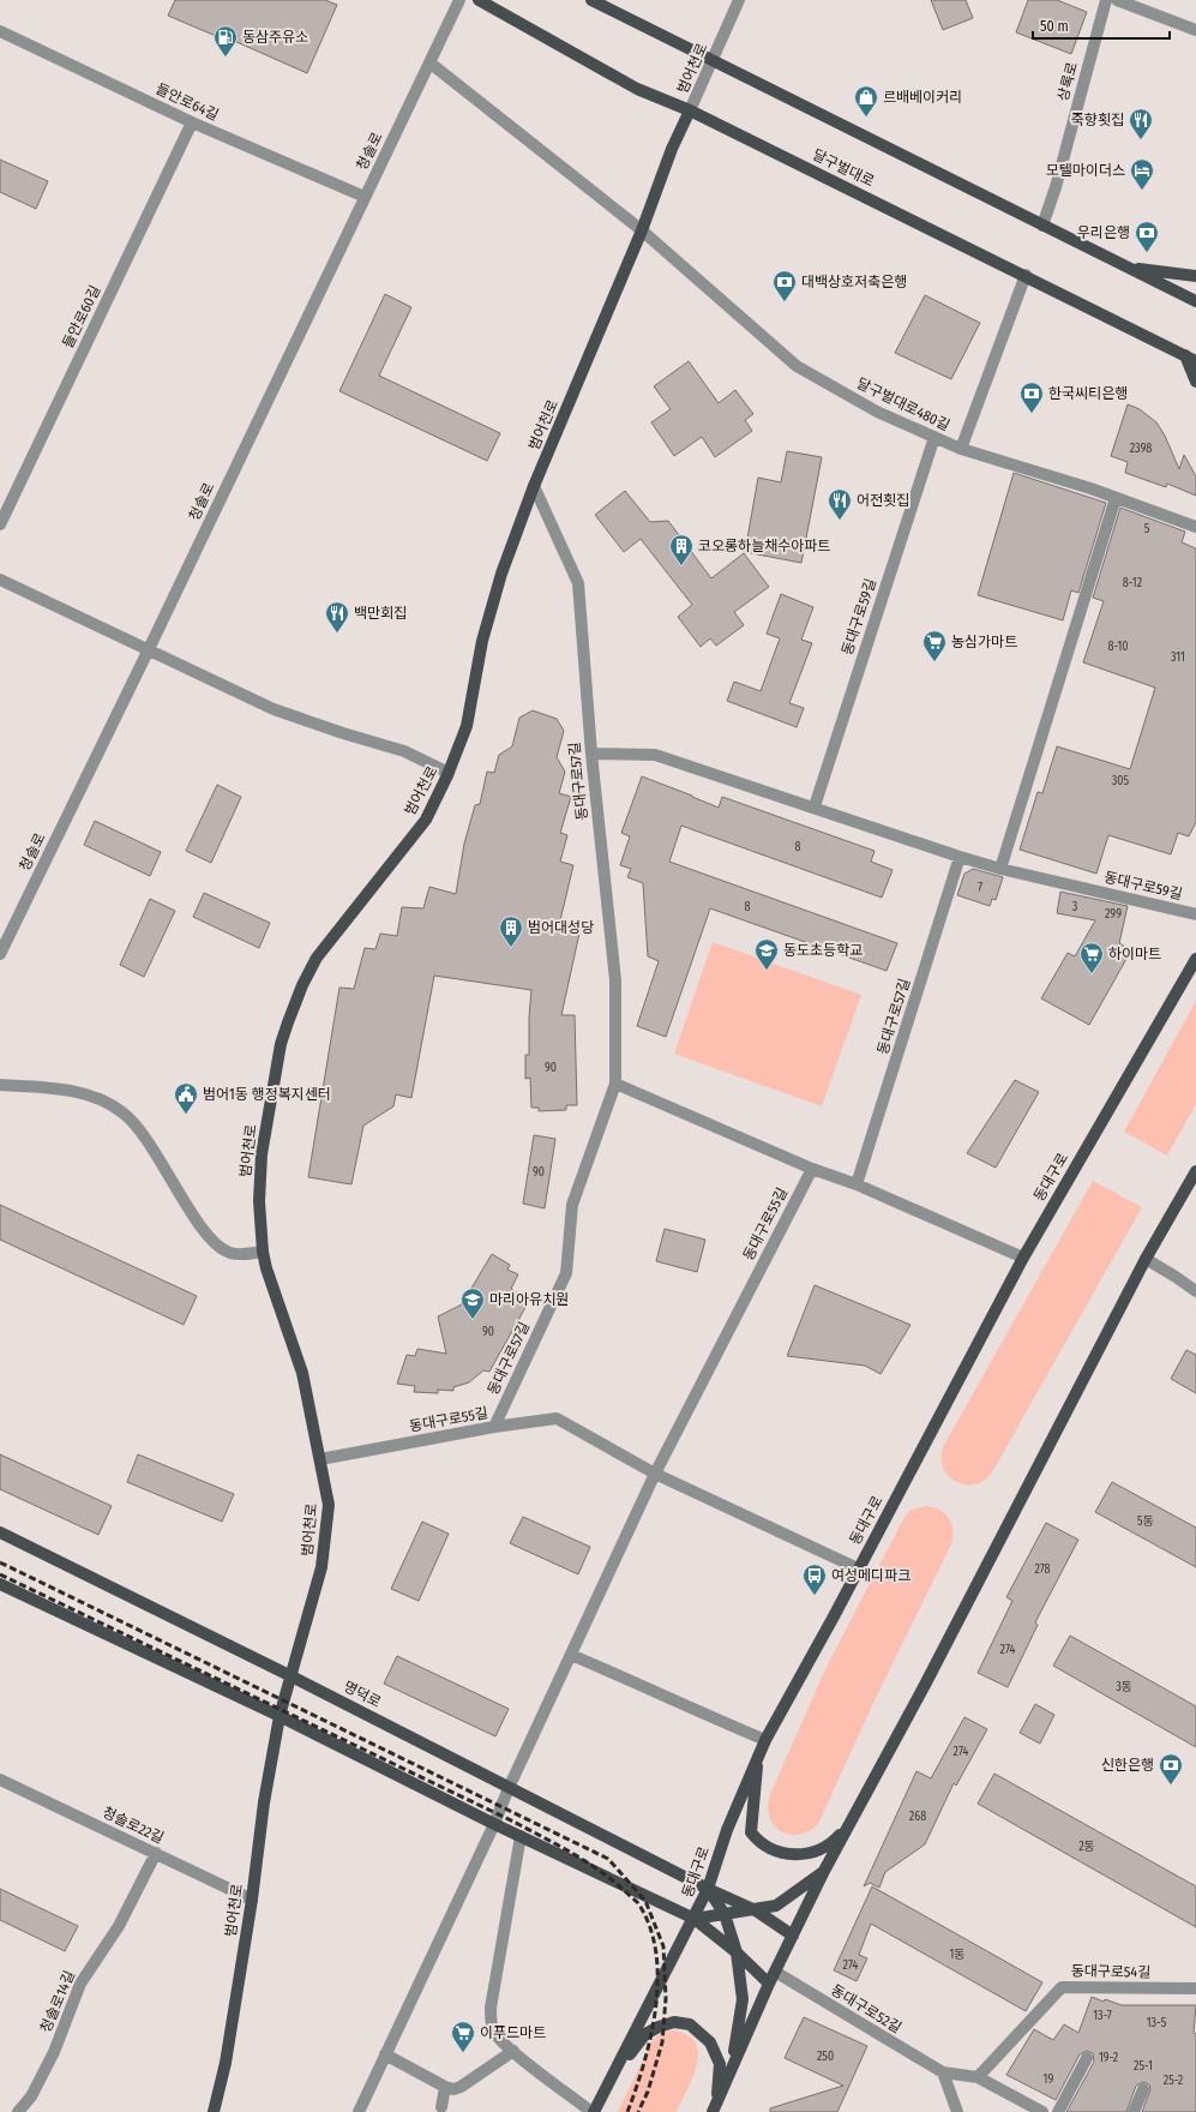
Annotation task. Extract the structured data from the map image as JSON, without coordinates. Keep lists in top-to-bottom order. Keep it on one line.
{"streets":{"main road":["범어천로","달구벌대로","동대구로","명덕로"],"street":["상록로","들안로64길","청솔로","들안로60길","달구벌대로480길","동대구로59길","동대구로57길","동대구로55길","청솔로22길","동대구로54길","청솔로14길","동대구로52길"]},"crossings":[["범어천로","달구벌대로"],["범어천로","달구벌대로480길"],["범어천로","동대구로57길"],["범어천로","동대구로55길"],["범어천로","명덕로"],["범어천로","청솔로22길"],["들안로64길","청솔로"],["들안로64길","들안로60길"],["달구벌대로480길","동대구로59길"],["동대구로59길","동대구로57길"],["동대구로57길","동대구로55길"],["동대구로","동대구로55길"],["동대구로","명덕로"],["청솔로22길","청솔로14길"],["동대구로54길","동대구로52길"]],"places":{"fuel station":["동삼주유소"],"shop":["르배베이커리"],"restaurant":["죽향횟집","어전횟집","백만회집"],"hotel":["모텔마이더스"],"bank":["우리은행","대백상호저축은행","한국씨티은행","신한은행"],"building":["코오롱하늘채수아파트","범어대성당"],"supermarket":["농심가마트","하이마트","이푸드마트"],"school or university":["동도초등학교","마리아유치원"],"public building":["범어1동 행정복지센터"],"bus stop":["여성메디파크"]},"house_numbers":["2398","5","8-12","8-10","311","305","8","7","8","3","299","90","90","90","5동","278","274","3동","274","268","2동","1동","274","13-7","13-5","250","19-2","25-1","19","25-2"],"scale_bar":"50 m"}
